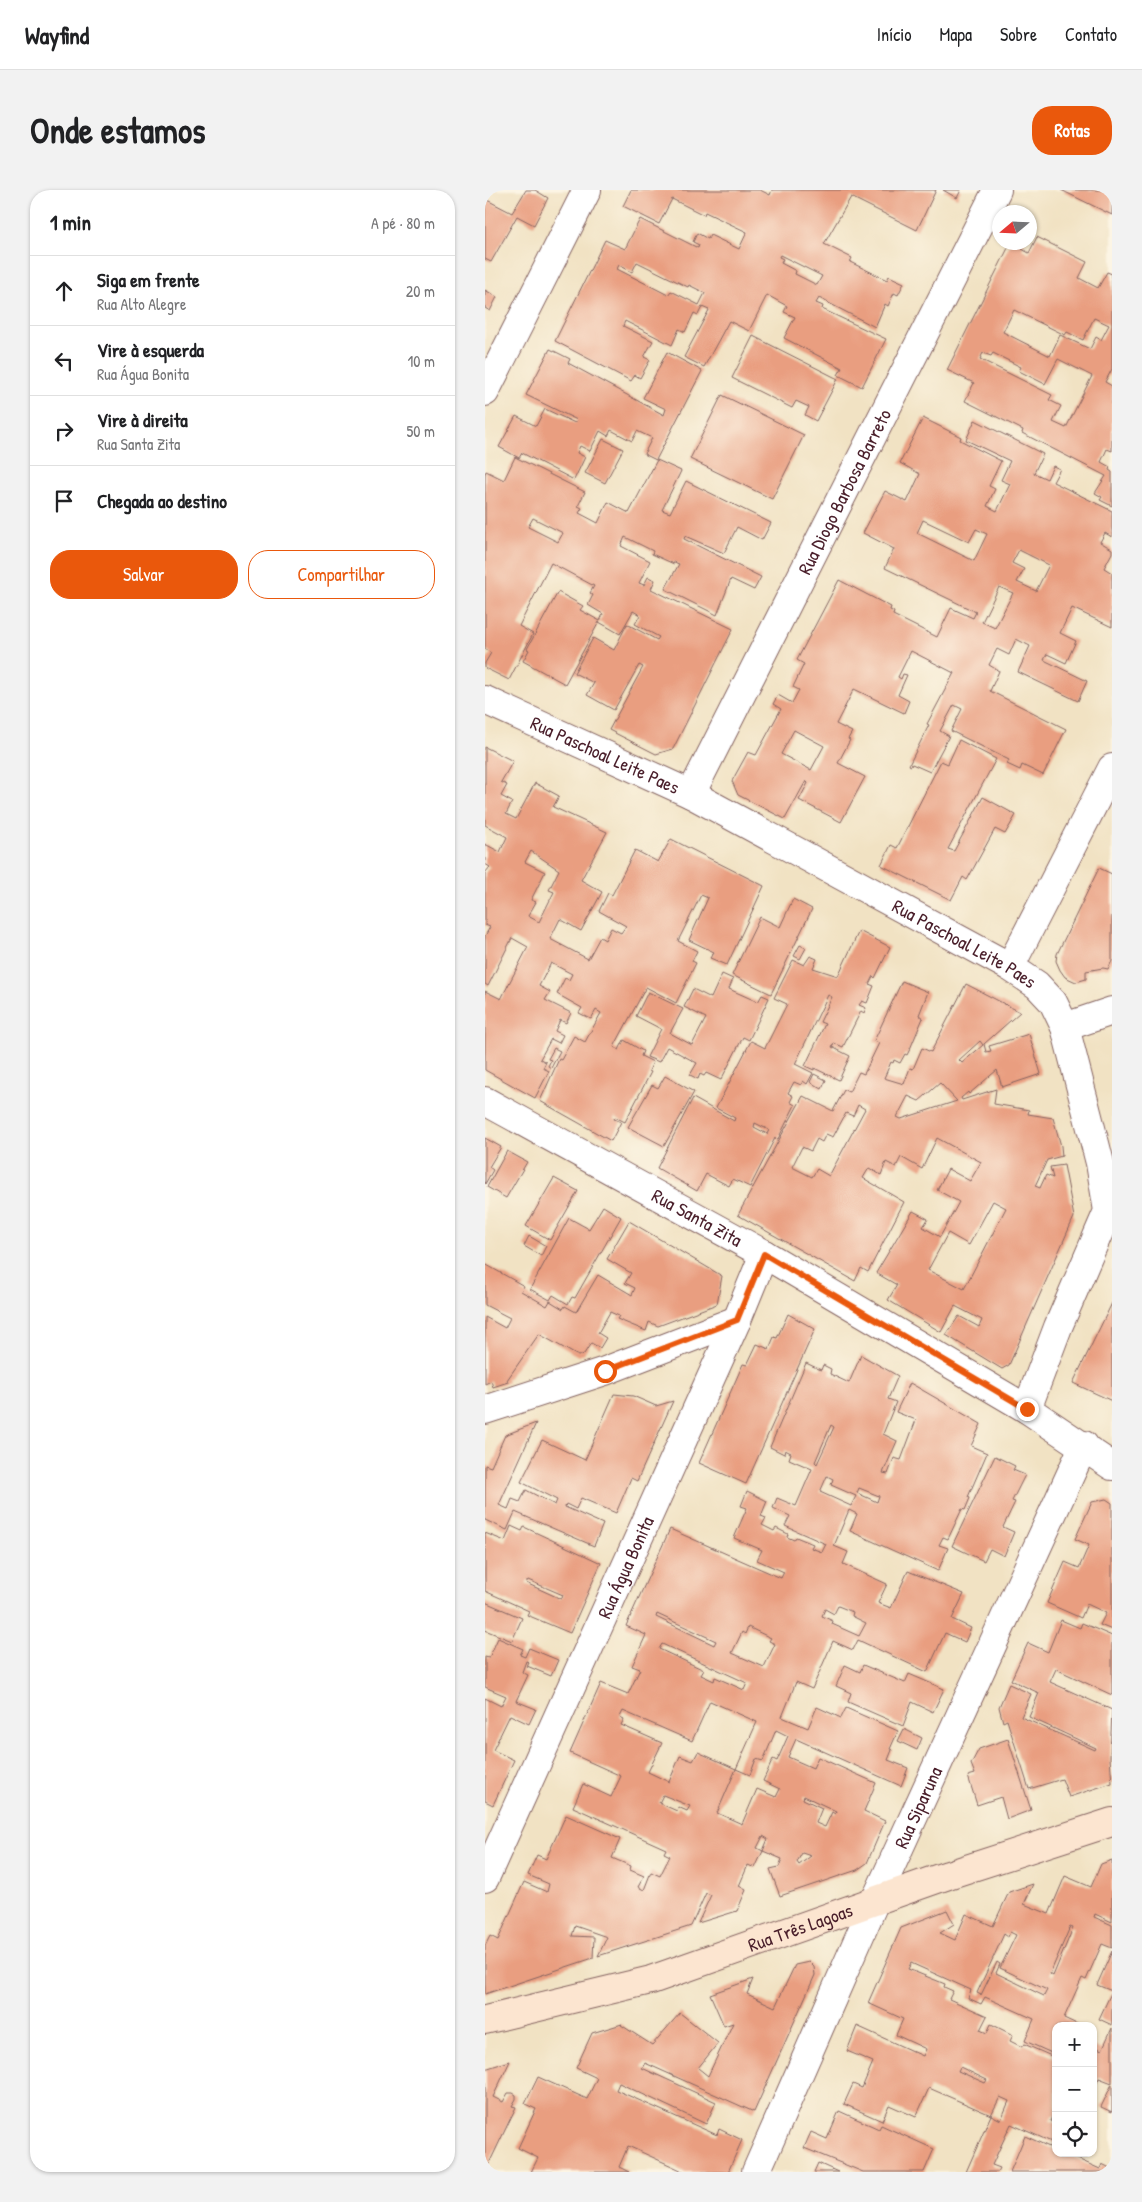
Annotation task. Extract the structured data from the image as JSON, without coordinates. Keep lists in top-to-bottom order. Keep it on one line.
{"streets":{"street":["Rua Diogo Barbosa Barreto","Rua Paschoal Leite Paes","Rua Santa Zita","Rua Água Bonita","Rua Siparuna","Rua Três Lagoas"]},"crossings":[["Rua Diogo Barbosa Barreto","Rua Paschoal Leite Paes"],["Rua Paschoal Leite Paes","Rua Santa Zita"],["Rua Santa Zita","Rua Água Bonita"],["Rua Santa Zita","Rua Siparuna"],["Rua Siparuna","Rua Três Lagoas"]],"north":"left","page":{"header":"Wayfind","nav":["Início","Mapa","Sobre","Contato"],"buttons":["Rotas",["Salvar","Compartilhar"]],"title":"Onde estamos","heading":["1 min","A pé · 80 m"],"list":[["Siga em frente","Rua Alto Alegre","20 m"],["Vire à esquerda","Rua Água Bonita","10 m"],["Vire à direita","Rua Santa Zita","50 m"],"Chegada ao destino"],"map_buttons":["+","−"]}}
